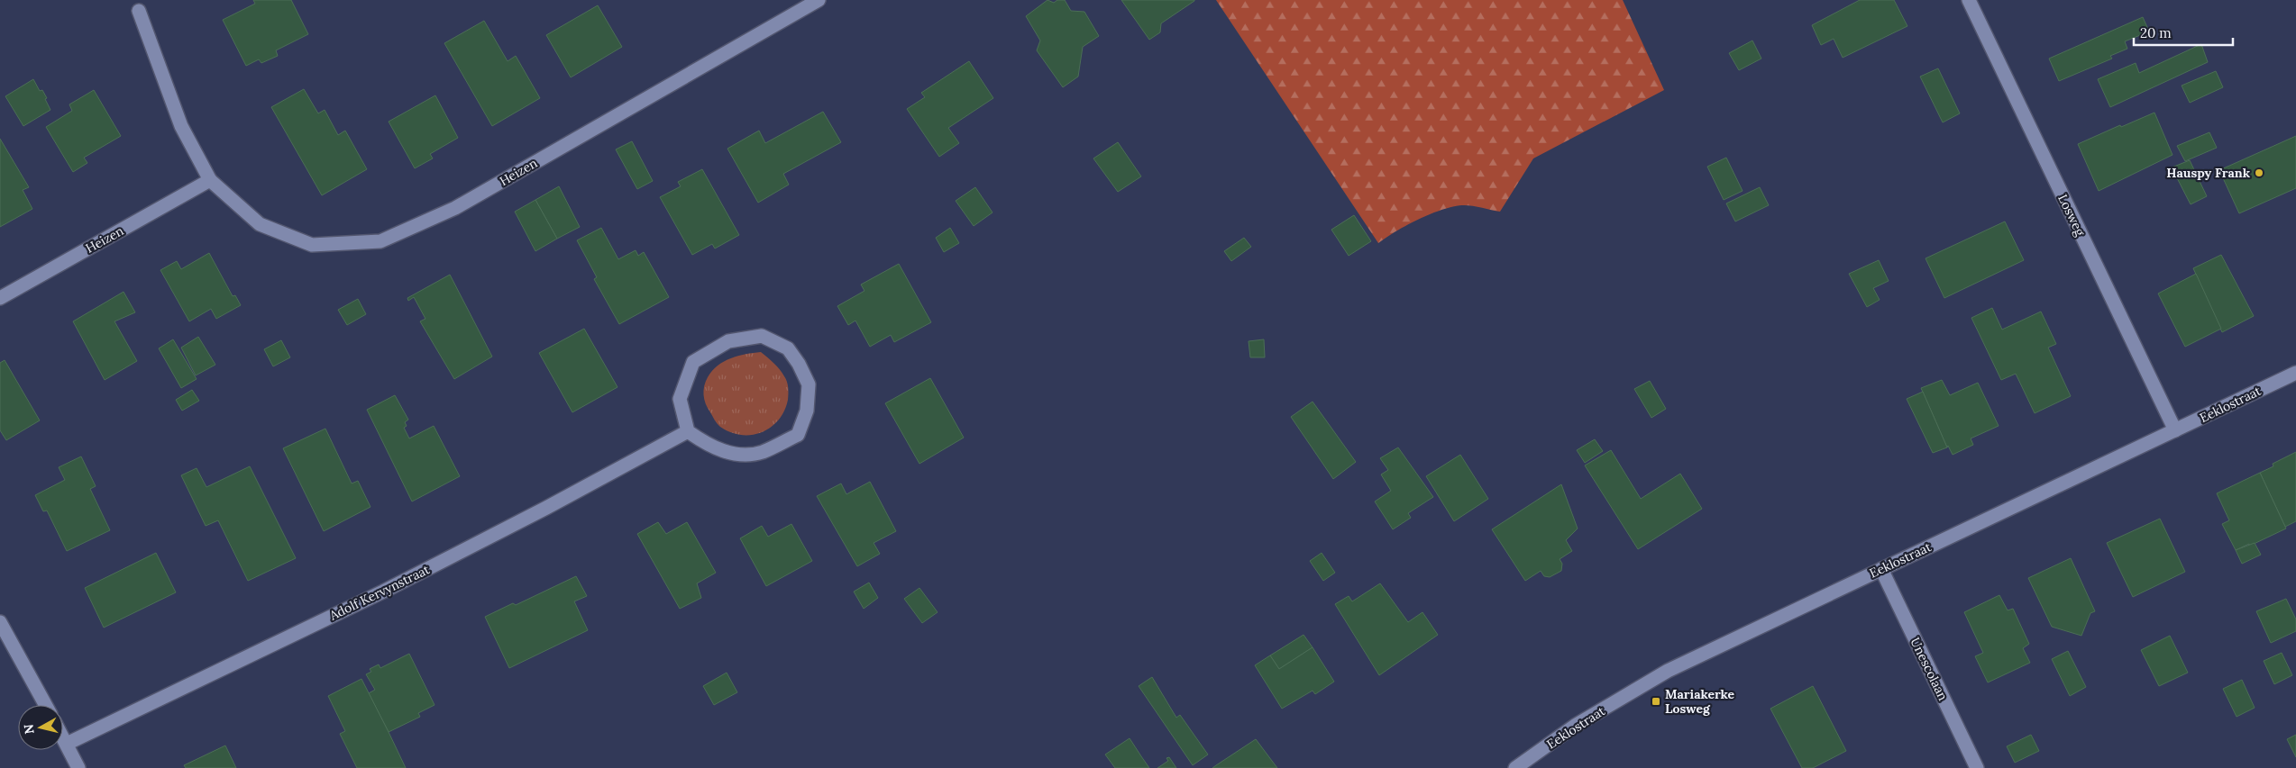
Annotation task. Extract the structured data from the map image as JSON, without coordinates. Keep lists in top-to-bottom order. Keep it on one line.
{"streets":{"street":["Heizen","Losweg","Eeklostraat","Adolf Kervynstraat","Unescolaan"]},"crossings":[["Losweg","Eeklostraat"],["Eeklostraat","Unescolaan"]],"places":{"other":["Hauspy Frank"],"transit":["Mariakerke Losweg"]},"scale_bar":"20 m","north":"left"}
